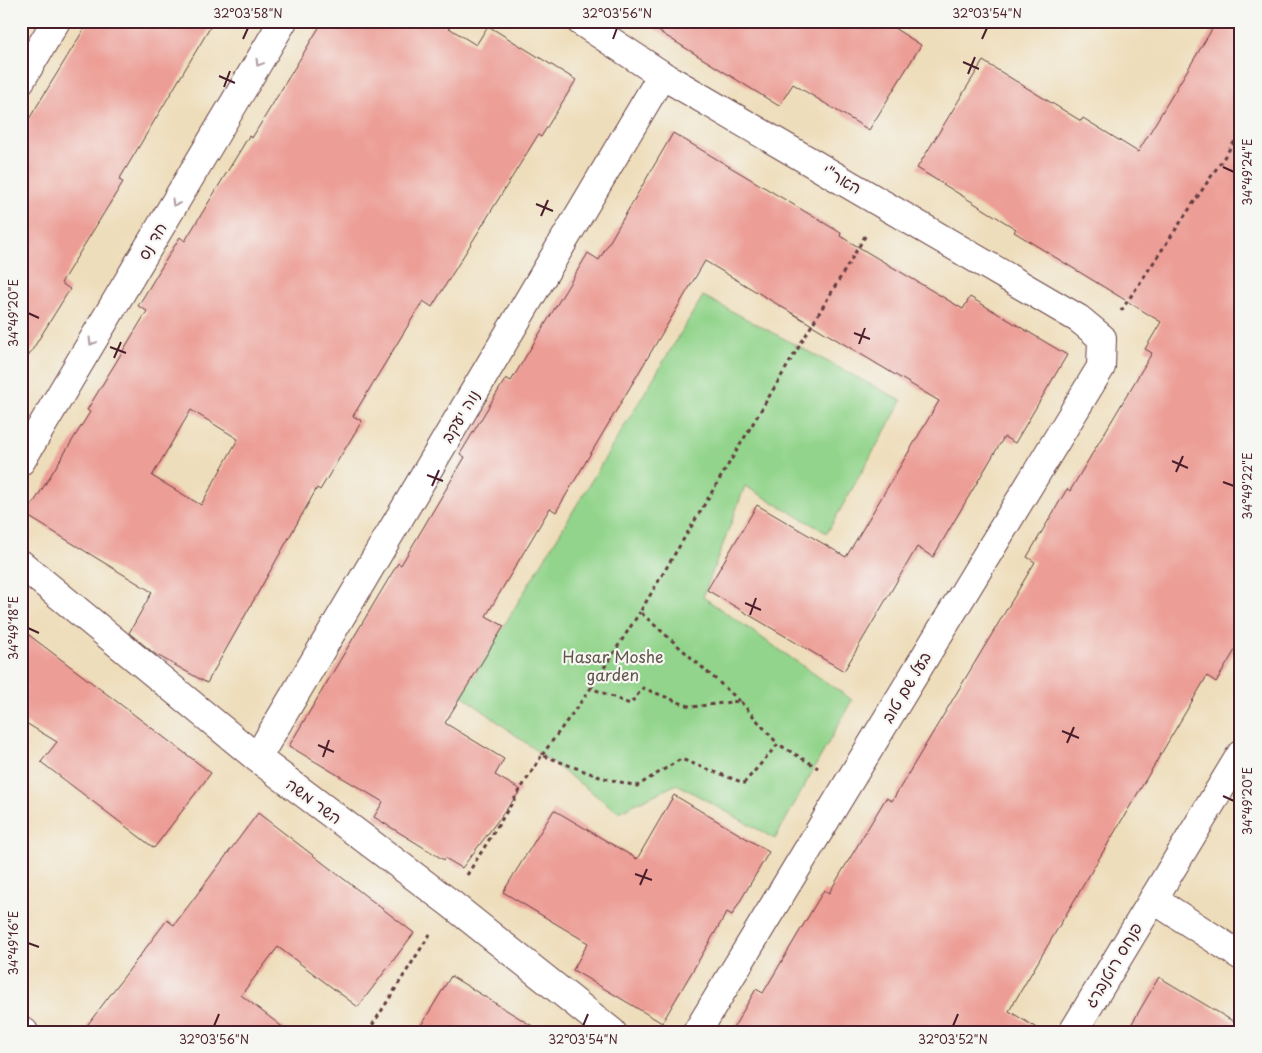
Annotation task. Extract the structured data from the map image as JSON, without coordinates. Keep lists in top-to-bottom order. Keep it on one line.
{"streets":{"street":["האר\"י","חד נס","נוה יעקב","בעל שם טוב","השר משה","פנחס רוטנברג"]},"crossings":[["האר\"י","נוה יעקב"],["האר\"י","בעל שם טוב"],["נוה יעקב","השר משה"]],"one_way":["חד נס"],"parks":["Hasar Moshe garden"],"coordinates":["32°03'58\"N","32°03'56\"N","32°03'54\"N","34°49'24\"E","34°49'20\"E","34°49'22\"E","34°49'18\"E","34°49'16\"E","32°03'52\"N"]}
